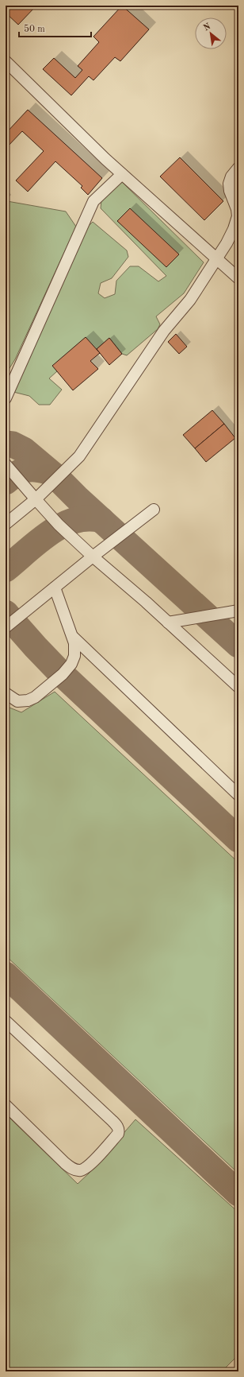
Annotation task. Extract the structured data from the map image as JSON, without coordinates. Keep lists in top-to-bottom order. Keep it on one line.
{"scale_bar":"50 m","north":"top left"}
